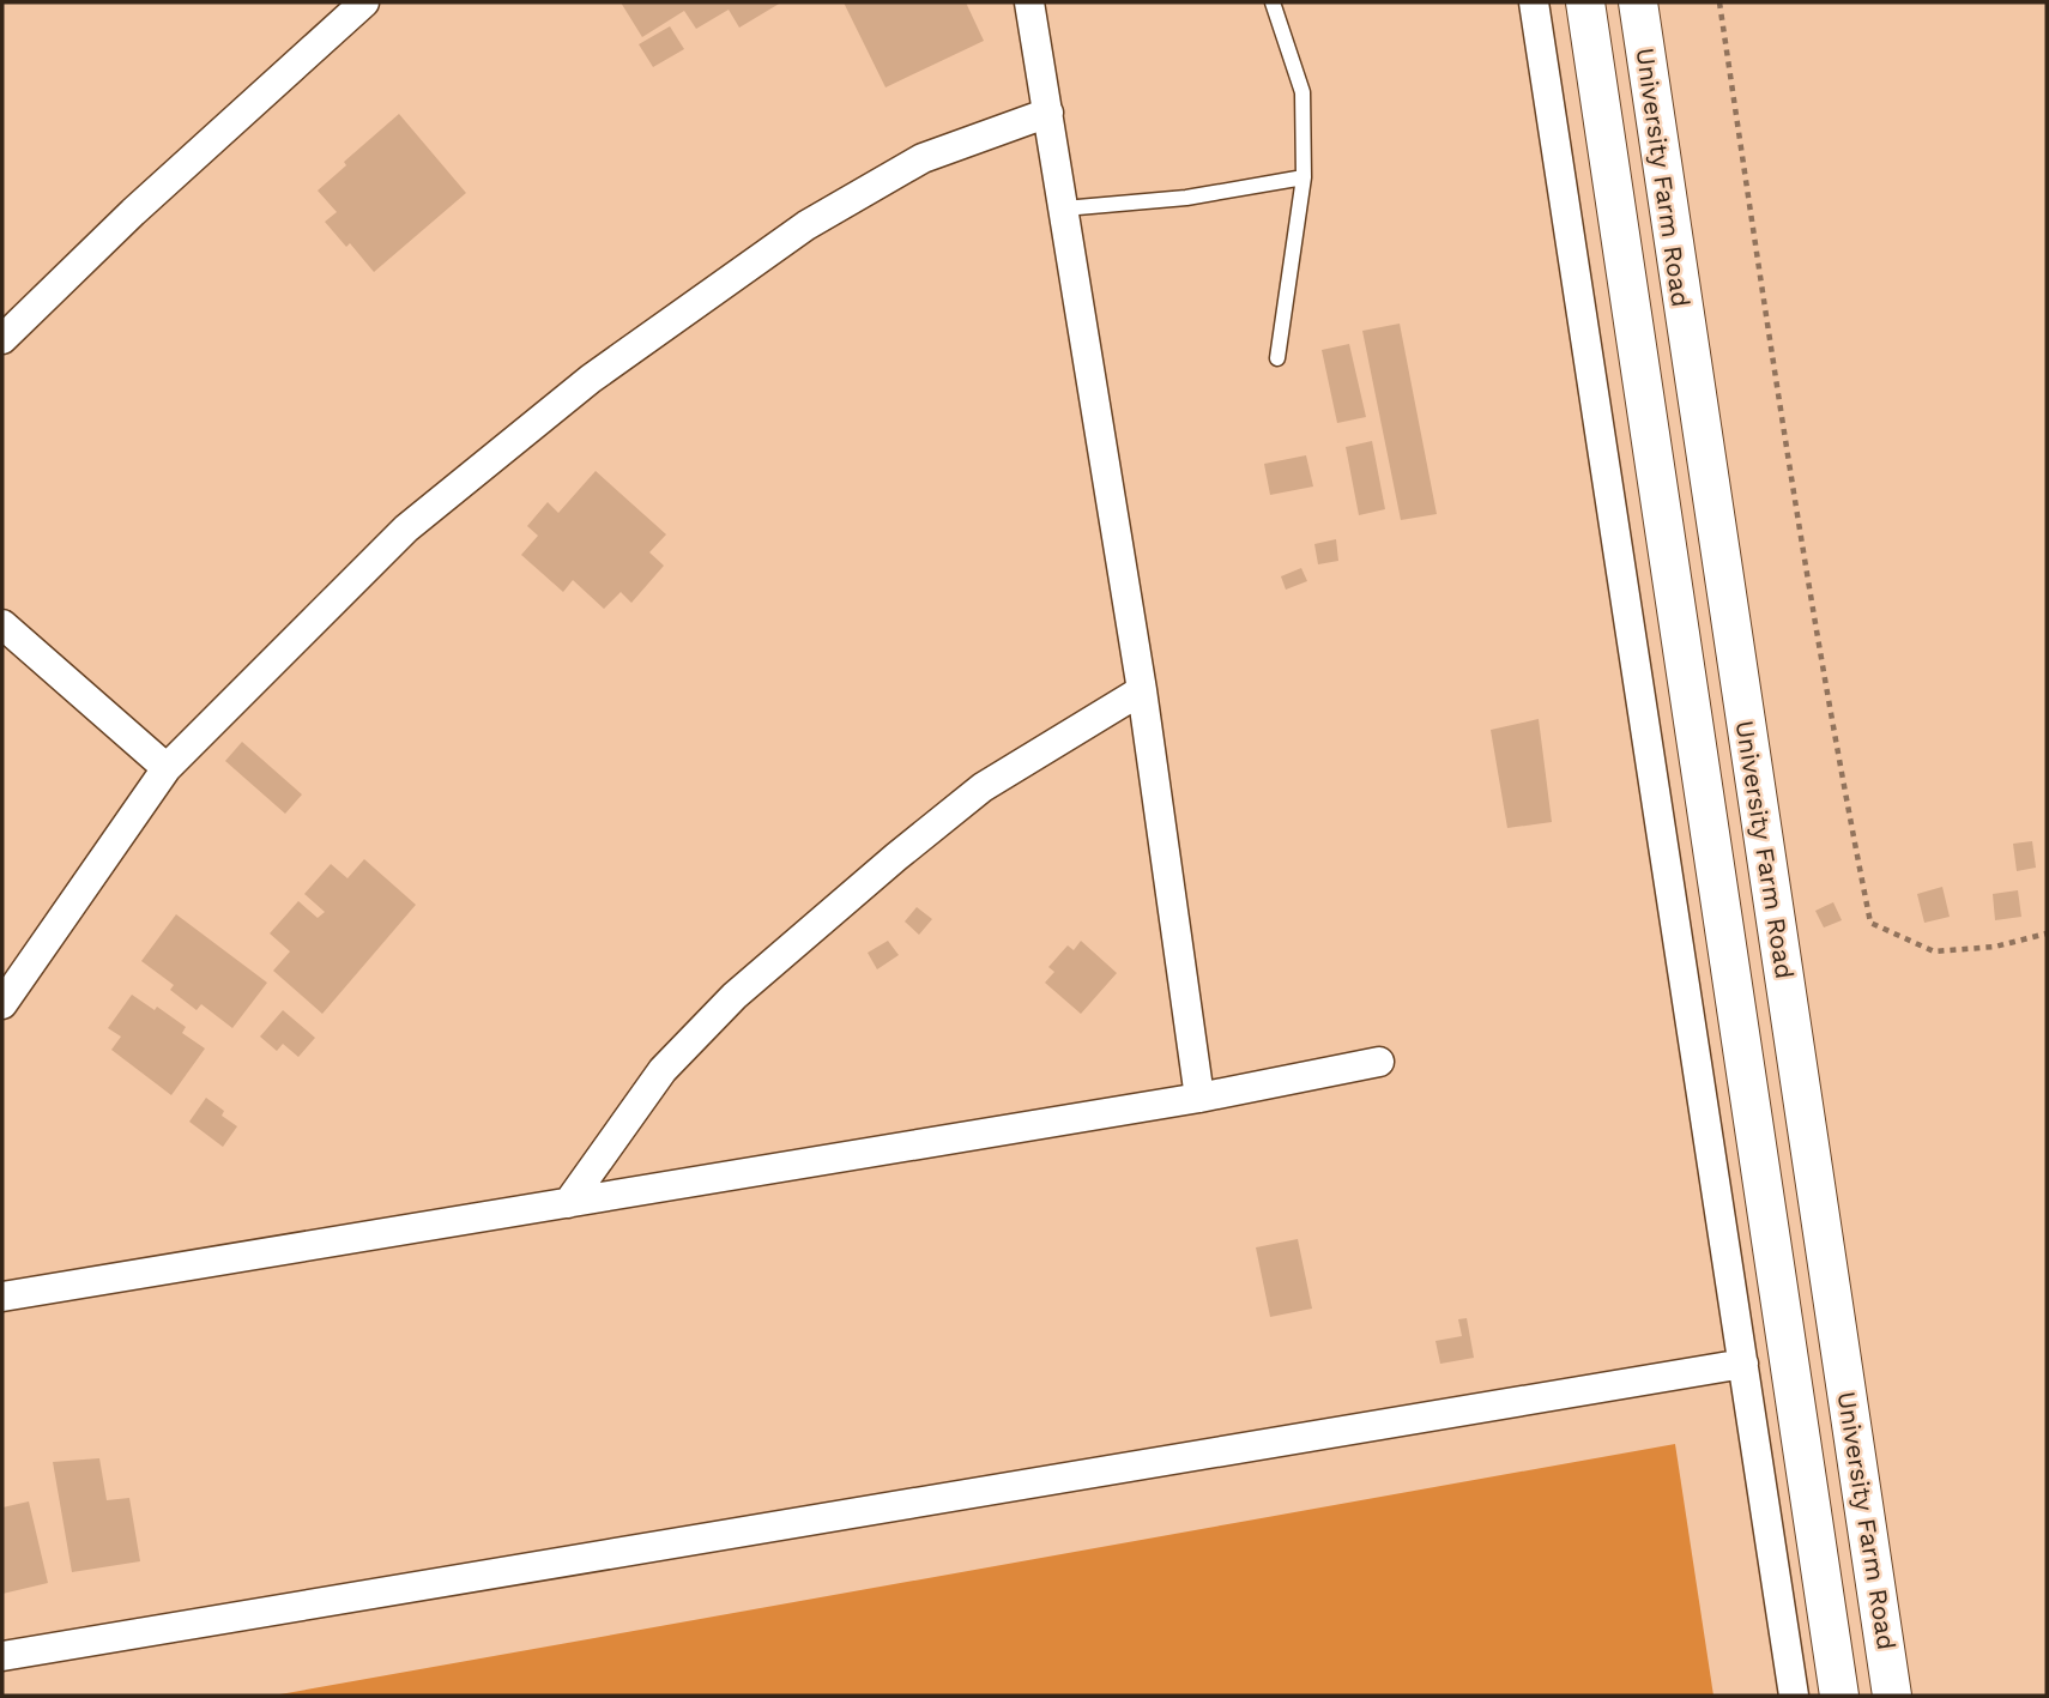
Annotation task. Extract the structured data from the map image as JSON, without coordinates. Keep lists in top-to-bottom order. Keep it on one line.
{"streets":{"street":["University Farm Road"]}}
